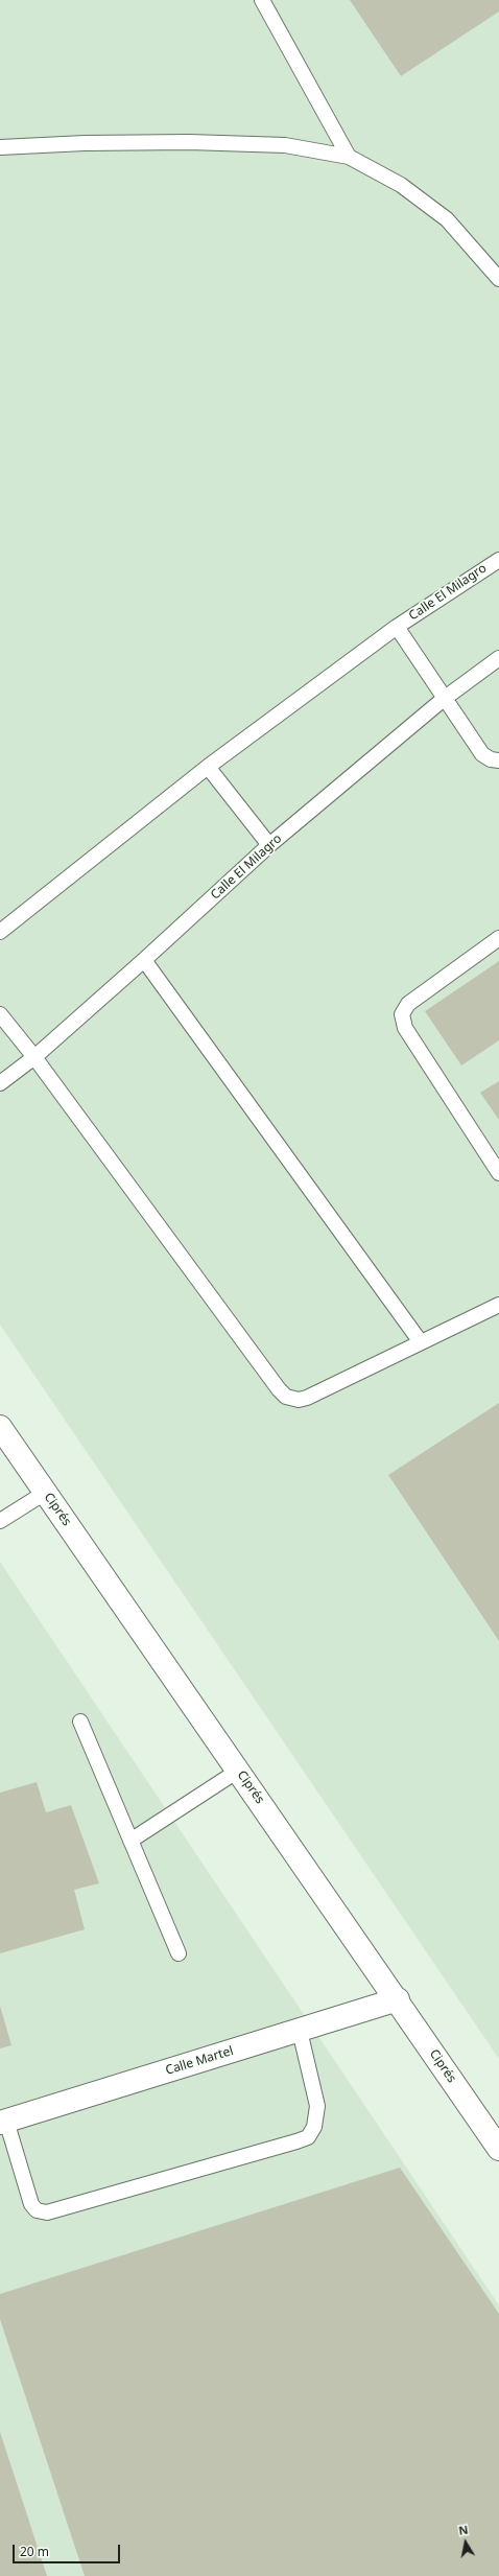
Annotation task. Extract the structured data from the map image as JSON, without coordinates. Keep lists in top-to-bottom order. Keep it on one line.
{"streets":{"street":["Ciprés","Calle Martel"],"lane":["Calle El Milagro"]},"crossings":[["Ciprés","Calle Martel"]],"scale_bar":"20 m","north":"top"}
